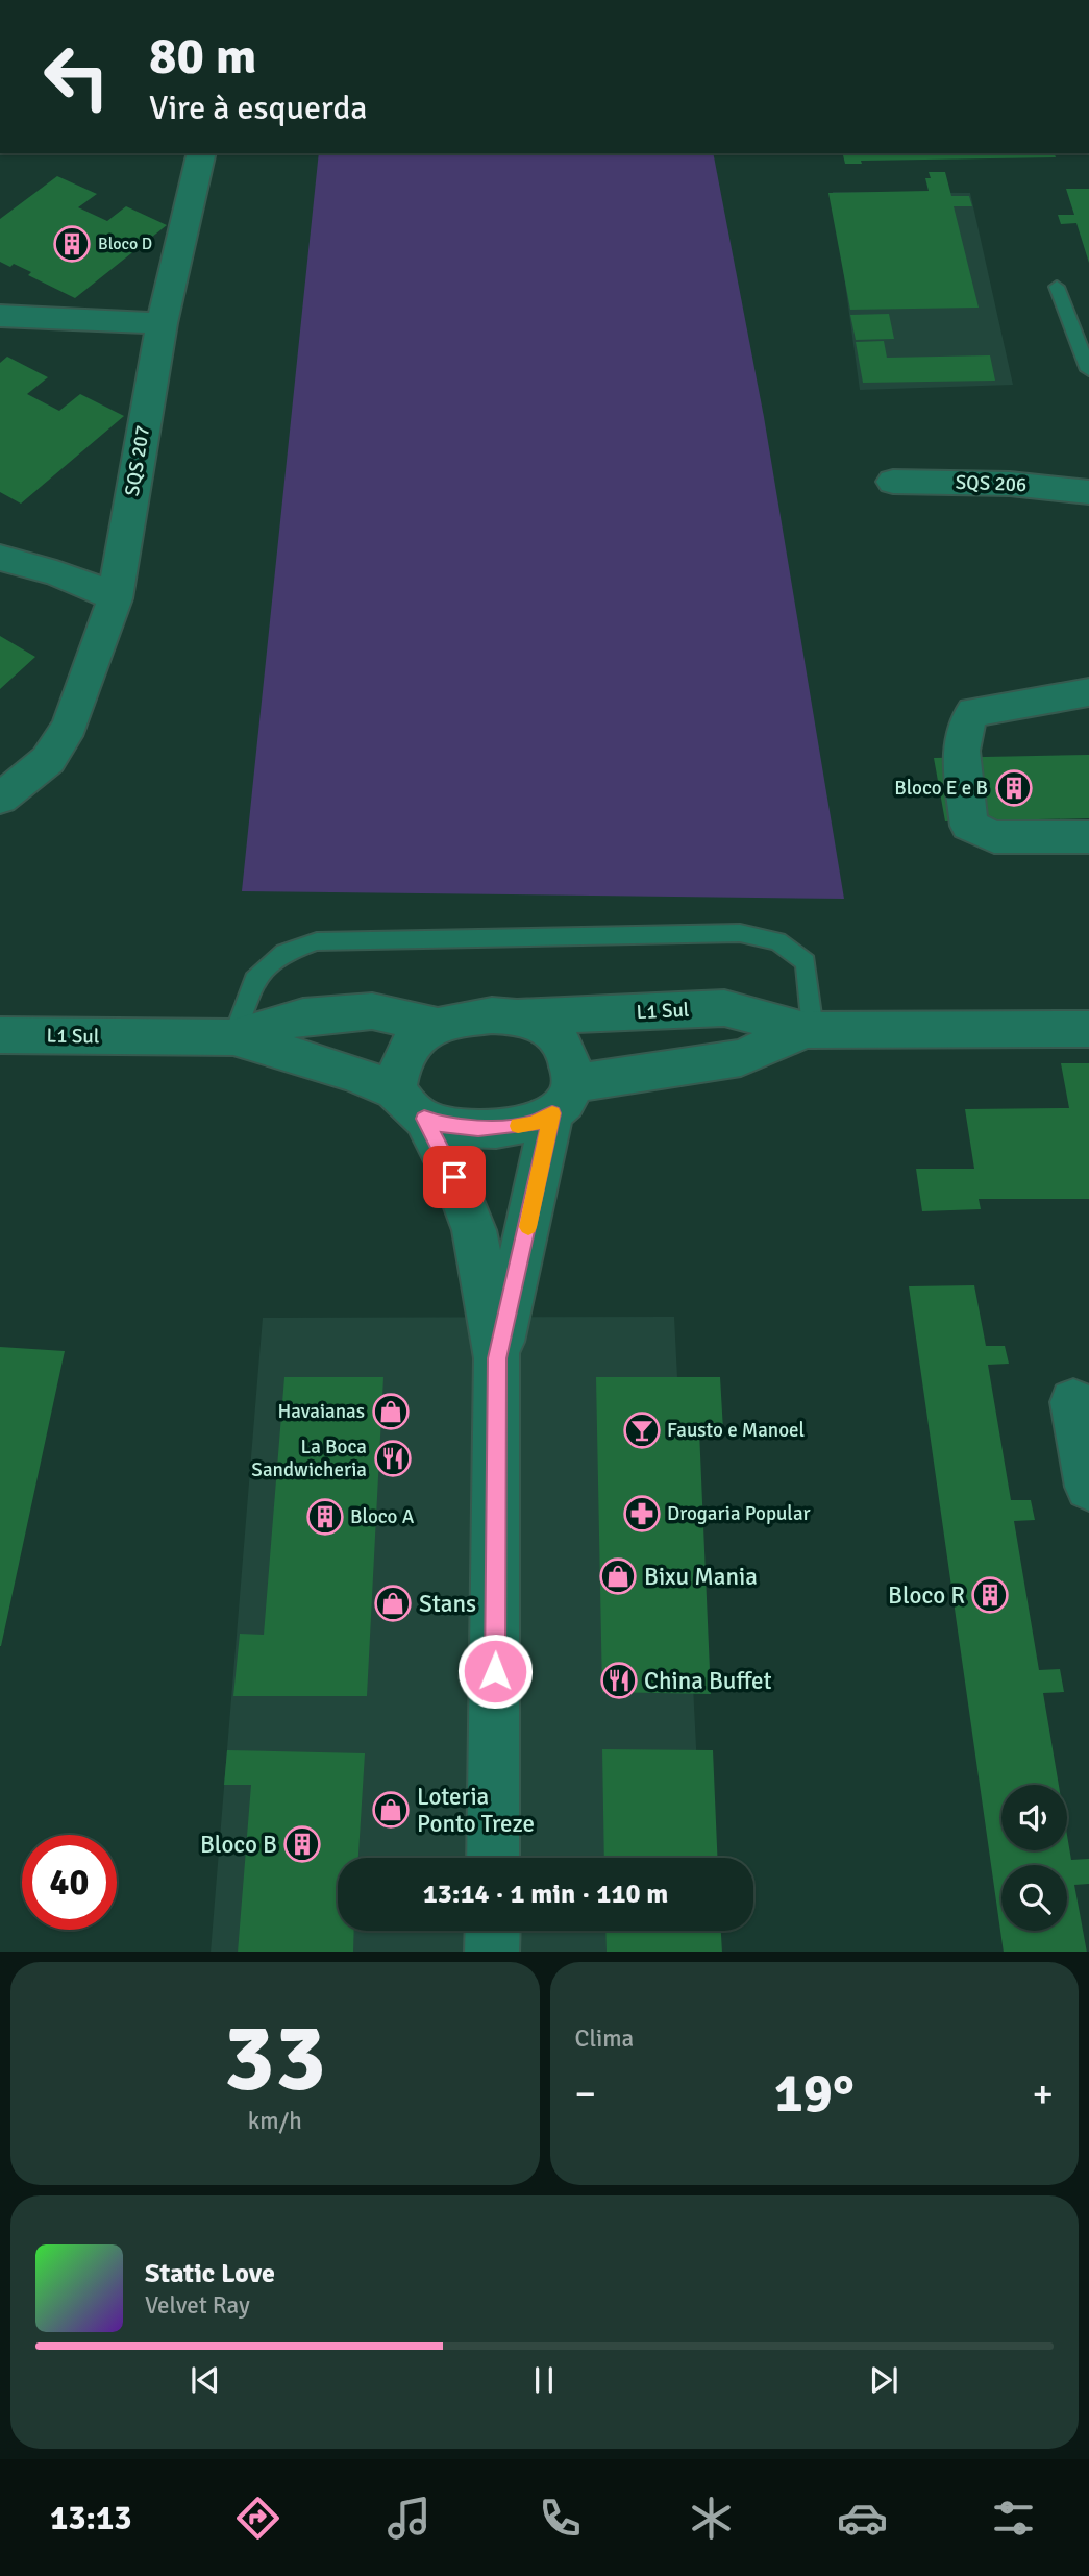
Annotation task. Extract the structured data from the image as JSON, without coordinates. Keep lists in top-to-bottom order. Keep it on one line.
{"streets":{"street":["SQS 207","SQS 206","L1 Sul"]},"places":{"building":["Bloco D","Bloco E e B","Bloco A","Bloco R","Bloco B"],"shop":["Havaianas","Bixu Mania","Stans","Loteria Ponto Treze"],"bar":["Fausto e Manoel"],"restaurant":["La Boca Sandwicheria","China Buffet"],"pharmacy":["Drogaria Popular"]},"page":{"turn":["80 m","Vire à esquerda"],"limit":"40","trip":"13:14 · 1 min · 110 m","tile":[["33","km/h"],"Clima"],"heat":["−","19°","+"],"song":["Static Love","Velvet Ray"],"tabs":"13:13"}}
